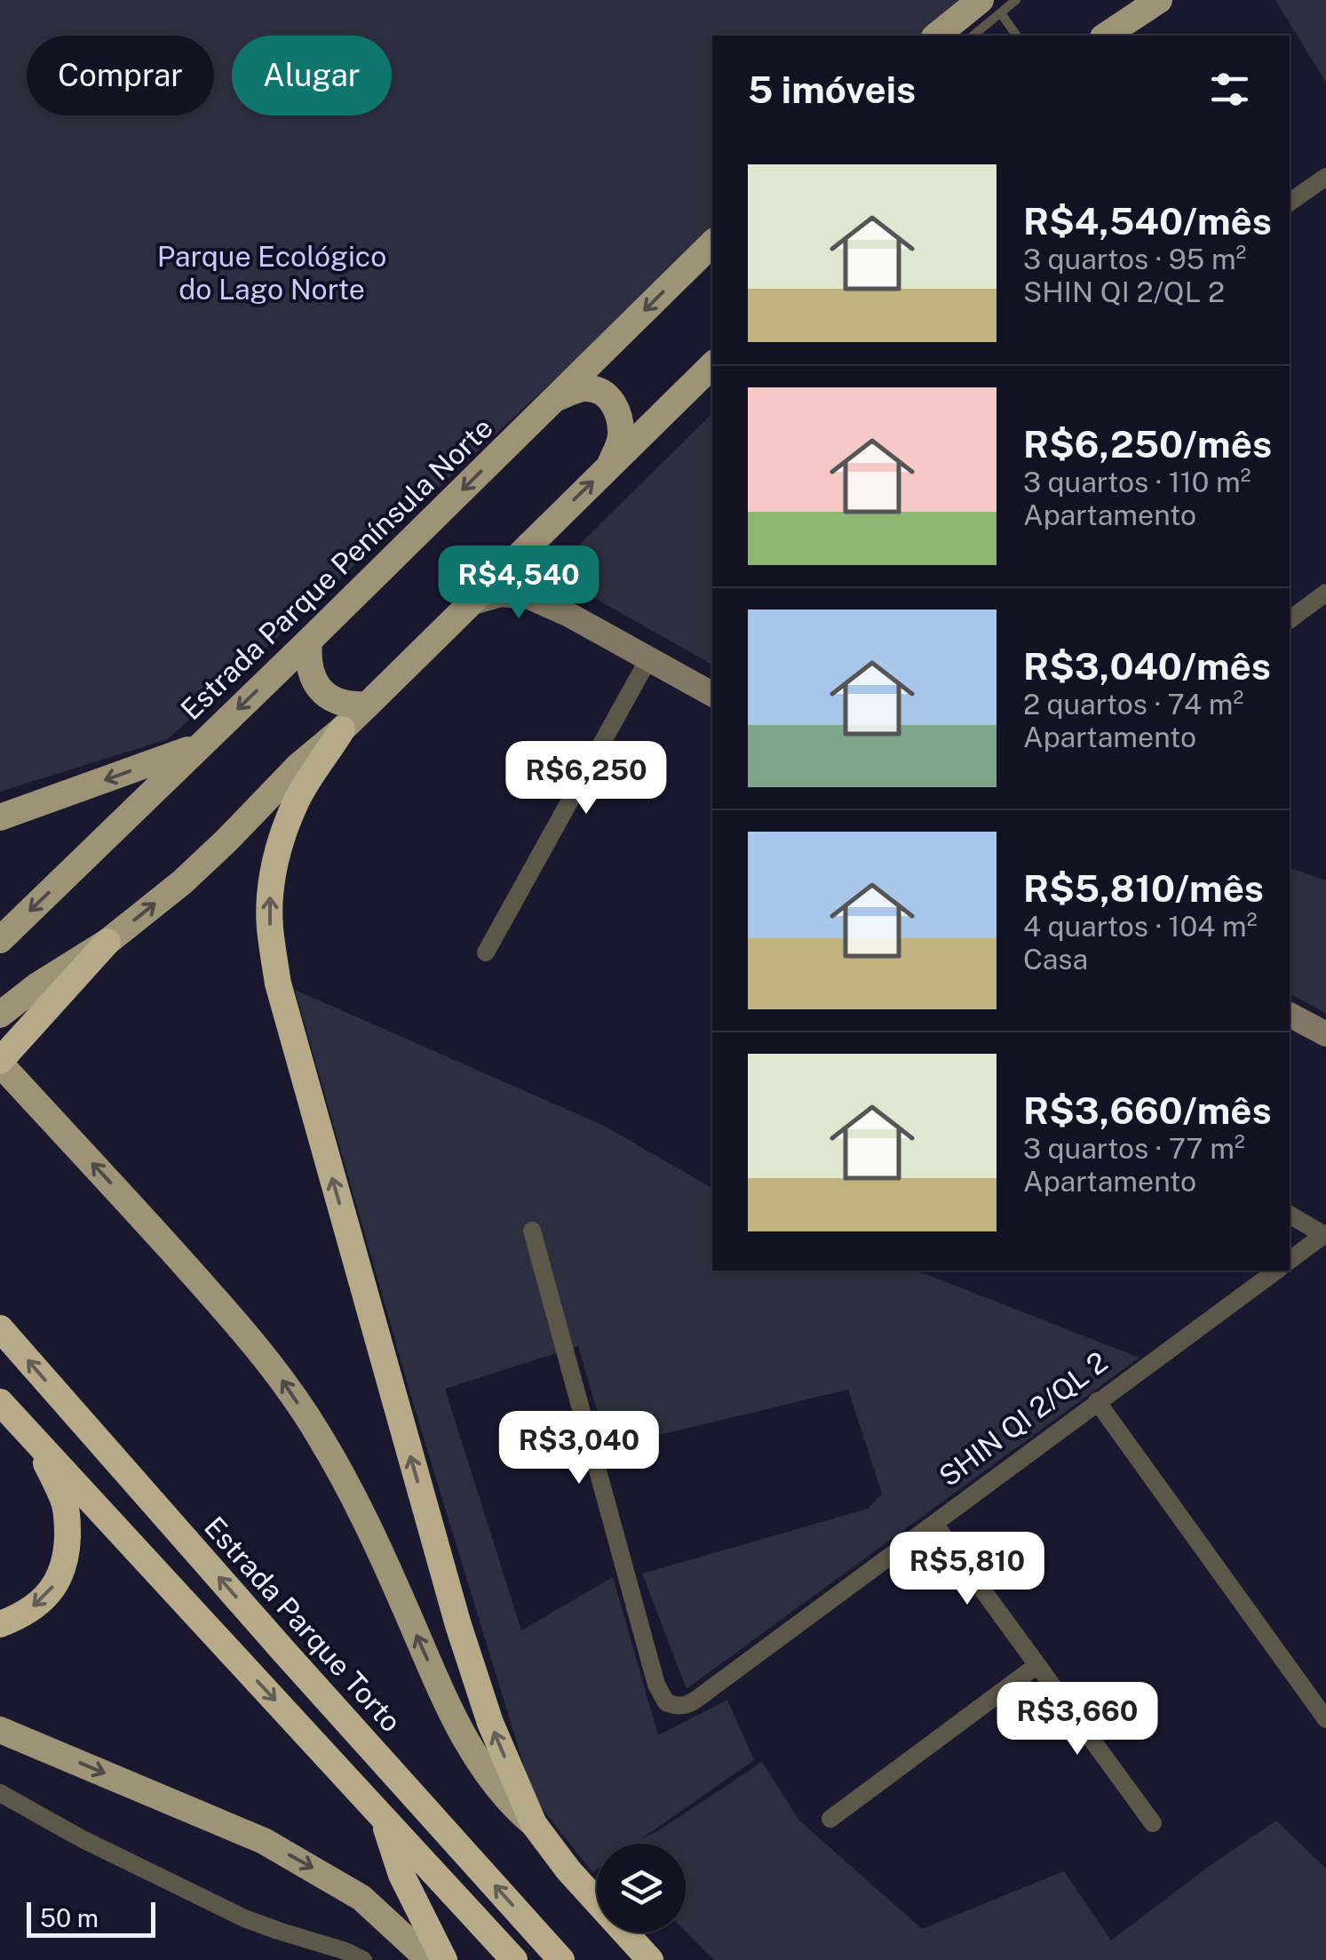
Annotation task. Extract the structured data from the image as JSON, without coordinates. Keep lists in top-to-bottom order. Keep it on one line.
{"streets":{"highway":["Estrada Parque Torto"],"main road":["Estrada Parque Península Norte"],"street":["SHIN QI 2/QL 2"]},"parks":["Parque Ecológico do Lago Norte"],"scale_bar":"50 m","page":{"chip":["Comprar","Alugar"],"heading":"5 imóveis","list":[{"name":"R$4,540/mês","note":"3 quartos · 95 m² · SHIN QI 2/QL 2"},{"name":"R$6,250/mês","note":"3 quartos · 110 m² · Apartamento"},{"name":"R$3,040/mês","note":"2 quartos · 74 m² · Apartamento"},{"name":"R$5,810/mês","note":"4 quartos · 104 m² · Casa"},{"name":"R$3,660/mês","note":"3 quartos · 77 m² · Apartamento"}],"price":["R$4,540","R$6,250","R$3,040","R$5,810","R$3,660"],"scale":"50 m"}}
